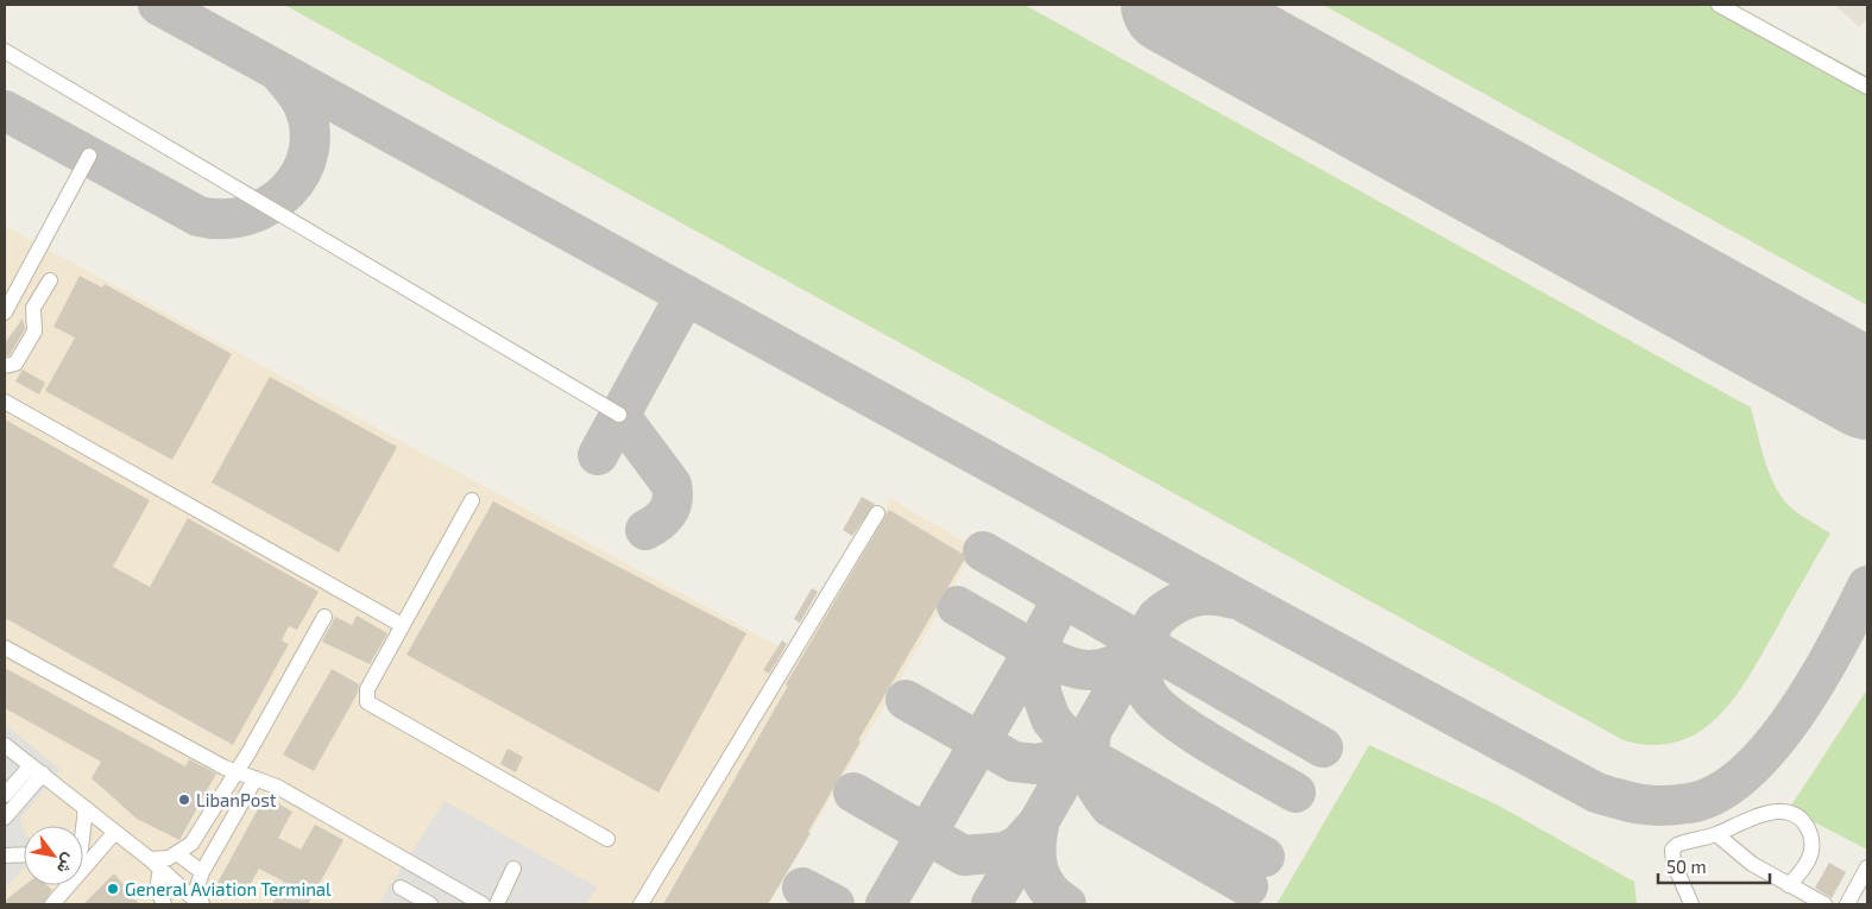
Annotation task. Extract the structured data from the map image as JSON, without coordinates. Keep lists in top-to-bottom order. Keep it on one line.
{"places":["LibanPost","General Aviation Terminal"],"scale_bar":"50 m","north":"bottom right"}
